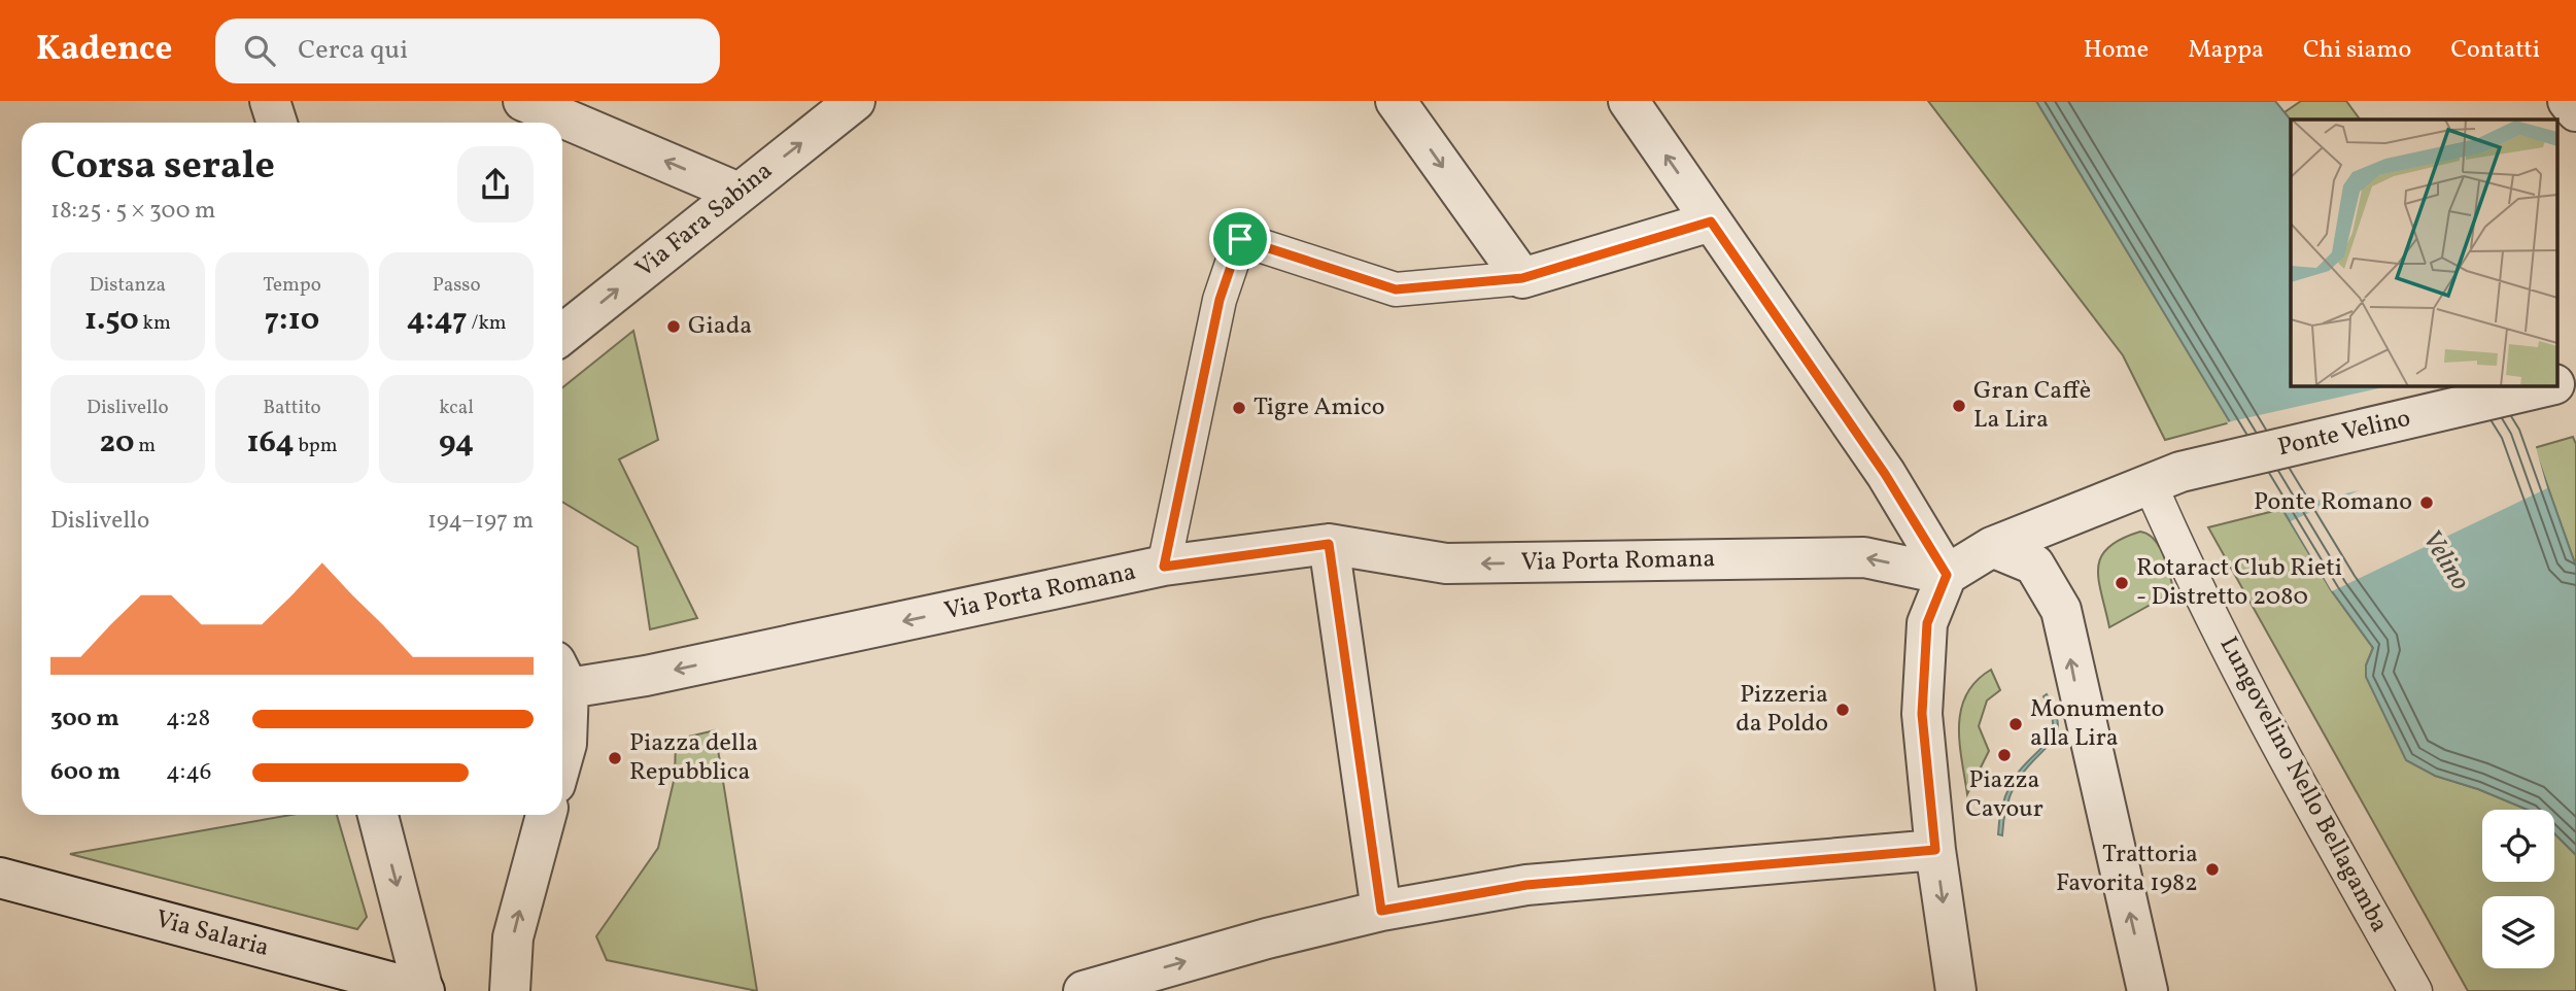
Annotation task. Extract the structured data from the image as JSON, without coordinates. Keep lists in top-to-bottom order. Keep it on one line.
{"streets":{"street":["Via Fara Sabina","Ponte Velino","Via Porta Romana","Via Salaria"],"lane":["Lungovelino Nello Bellagamba"]},"crossings":[["Ponte Velino","Lungovelino Nello Bellagamba"]],"one_way":["Via Fara Sabina"],"water":["Velino"],"places":["Giada","Gran Caffè La Lira","Tigre Amico","Ponte Romano","Rotaract Club Rieti - Distretto 2080","Pizzeria da Poldo","Monumento alla Lira","Piazza Cavour","Piazza della Repubblica","Trattoria Favorita 1982"],"page":{"header":"Kadence","search":"Cerca qui","nav":["Home","Mappa","Chi siamo","Contatti"],"heading":["Corsa serale","18:25 · 5 × 300 m"],"stats":[["Distanza","1.50 km"],["Tempo","7:10"],["Passo","4:47 /km"],["Dislivello","20 m"],["Battito","164 bpm"],["kcal","94"]],"chart":["Dislivello","194–197 m"],"list":[{"name":"300 m","note":"4:28"},{"name":"600 m","note":"4:46"}]}}
